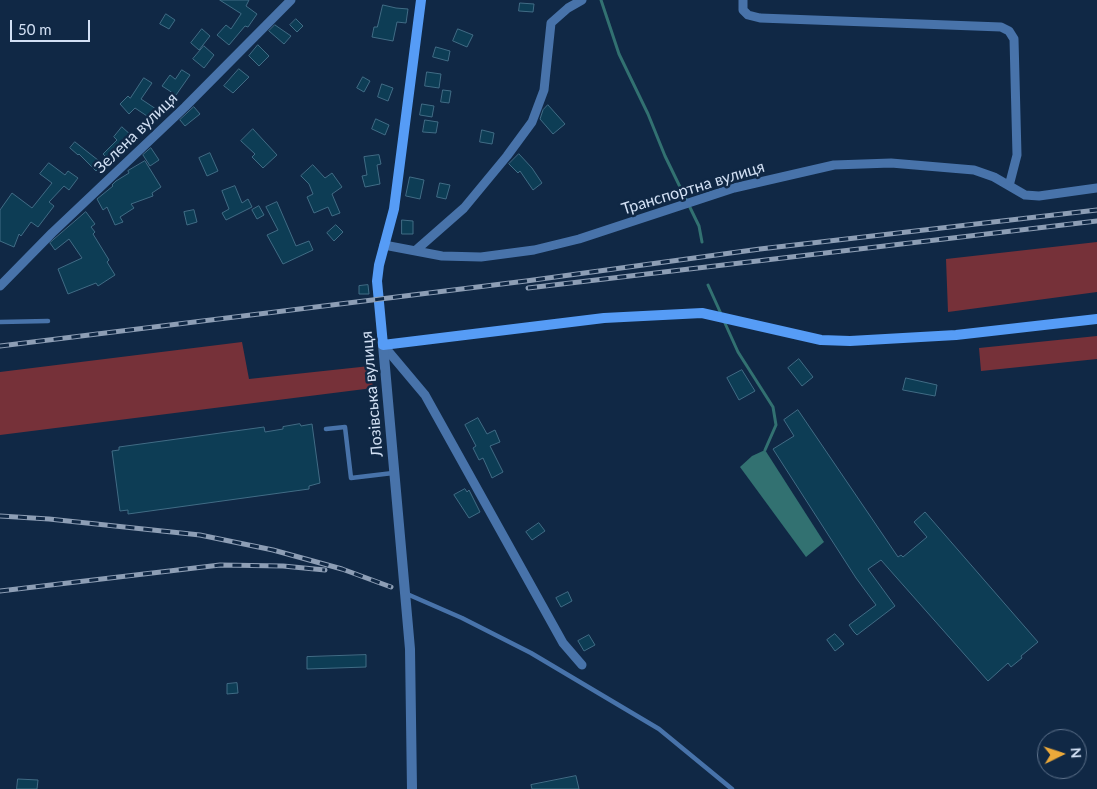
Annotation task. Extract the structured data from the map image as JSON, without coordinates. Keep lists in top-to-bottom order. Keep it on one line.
{"streets":{"main road":["Лозівська вулиця"],"street":["Зелена вулиця","Транспортна вулиця"]},"crossings":[["Транспортна вулиця","Лозівська вулиця"]],"scale_bar":"50 m","north":"right"}
